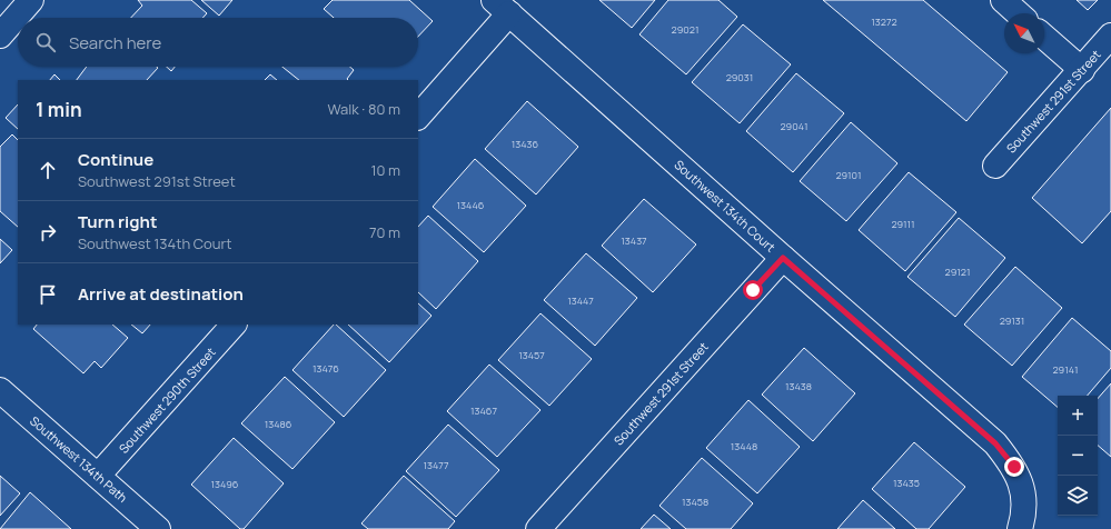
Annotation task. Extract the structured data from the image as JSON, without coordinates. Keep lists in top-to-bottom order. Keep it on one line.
{"streets":{"street":["Southwest 291st Street","Southwest 134th Court","Southwest 290th Street","Southwest 134th Path"]},"crossings":[["Southwest 291st Street","Southwest 134th Court"],["Southwest 290th Street","Southwest 134th Path"]],"house_numbers":["13272","29021","29031","29041","13436","29101","13446","29111","13437","29121","13447","29131","13457","13476","29141","13438","13467","13486","13448","13477","13435","13496","13458"],"north":"top left","page":{"search":"Search here","heading":["1 min","Walk · 80 m"],"list":[["Continue","Southwest 291st Street","10 m"],["Turn right","Southwest 134th Court","70 m"],"Arrive at destination"],"map_buttons":["+","−"]}}
